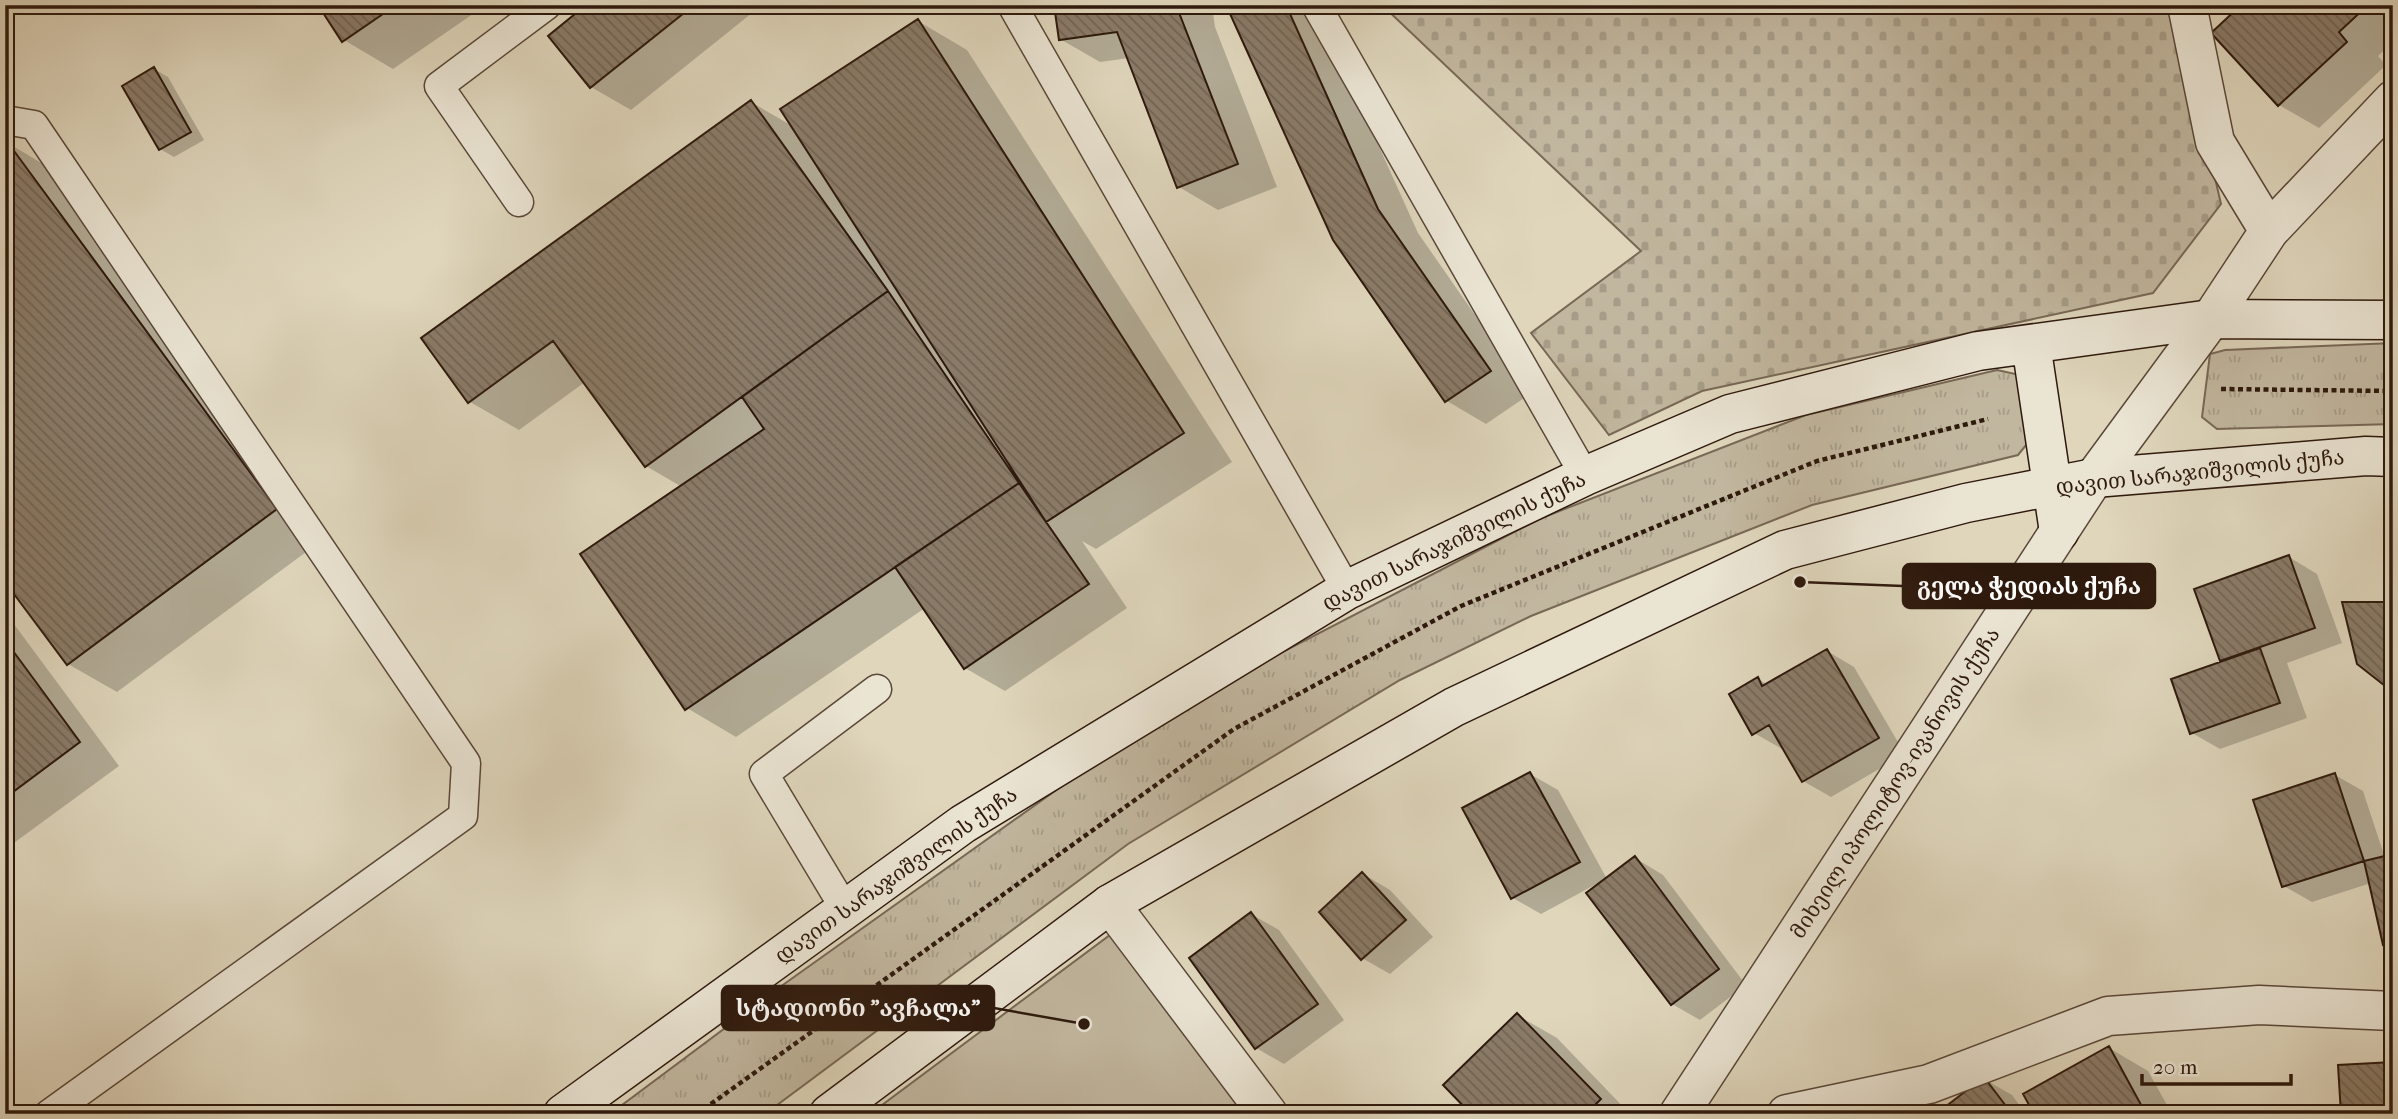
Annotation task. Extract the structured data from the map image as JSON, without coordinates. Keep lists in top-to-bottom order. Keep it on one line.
{"streets":{"main road":["დავით სარაჯიშვილის ქუჩა","მიხეილ იპოლიტოვ-ივანოვის ქუჩა"]},"crossings":[["დავით სარაჯიშვილის ქუჩა","მიხეილ იპოლიტოვ-ივანოვის ქუჩა"]],"places":["გელა ჭედიას ქუჩა","სტადიონი \"ავჩალა\""],"scale_bar":"20 m"}
